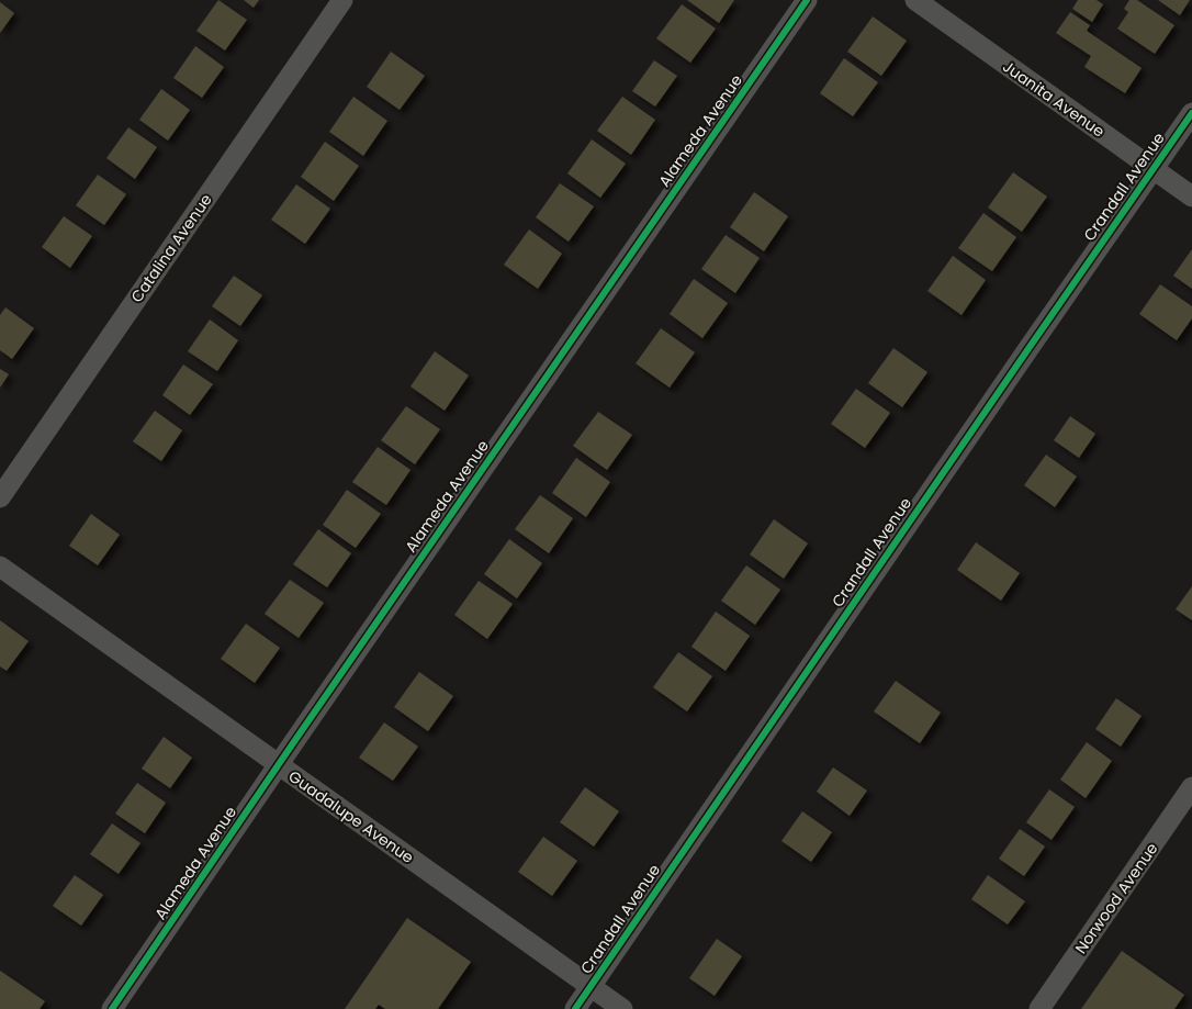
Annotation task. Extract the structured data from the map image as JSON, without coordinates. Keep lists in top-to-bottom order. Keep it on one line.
{"streets":{"street":["Juanita Avenue","Alameda Avenue","Crandall Avenue","Catalina Avenue","Guadalupe Avenue","Norwood Avenue"]},"crossings":[["Juanita Avenue","Crandall Avenue"],["Alameda Avenue","Guadalupe Avenue"],["Crandall Avenue","Guadalupe Avenue"]]}
